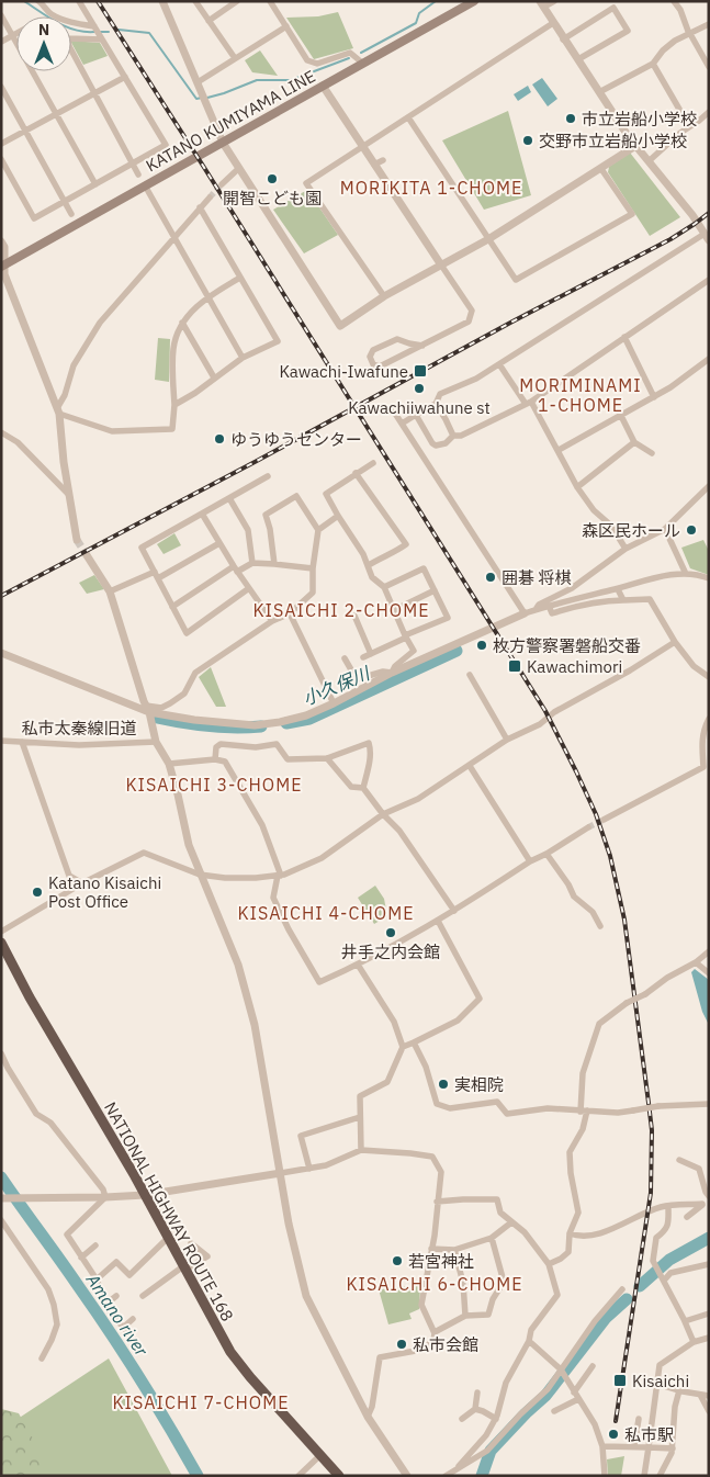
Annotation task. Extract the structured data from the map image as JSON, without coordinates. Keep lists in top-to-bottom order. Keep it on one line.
{"streets":{"highway":["NATIONAL HIGHWAY ROUTE 168"],"main road":["KATANO KUMIYAMA LINE"],"street":["私市太秦線旧道"]},"districts":["MORIKITA 1-CHOME","MORIMINAMI 1-CHOME","KISAICHI 2-CHOME","KISAICHI 3-CHOME","KISAICHI 4-CHOME","KISAICHI 6-CHOME","KISAICHI 7-CHOME"],"water":["小久保川","Amano river"],"places":{"other":["市立岩船小学校","交野市立岩船小学校","開智こども園","Kawachiiwahune st","ゆうゆうセンター","森区民ホール","囲碁 将棋","枚方警察署磐船交番","Katano Kisaichi Post Office","井手之内会館","実相院","若宮神社","私市会館","私市駅"],"transit":["Kawachi-Iwafune","Kawachimori","Kisaichi"]},"north":"top"}
